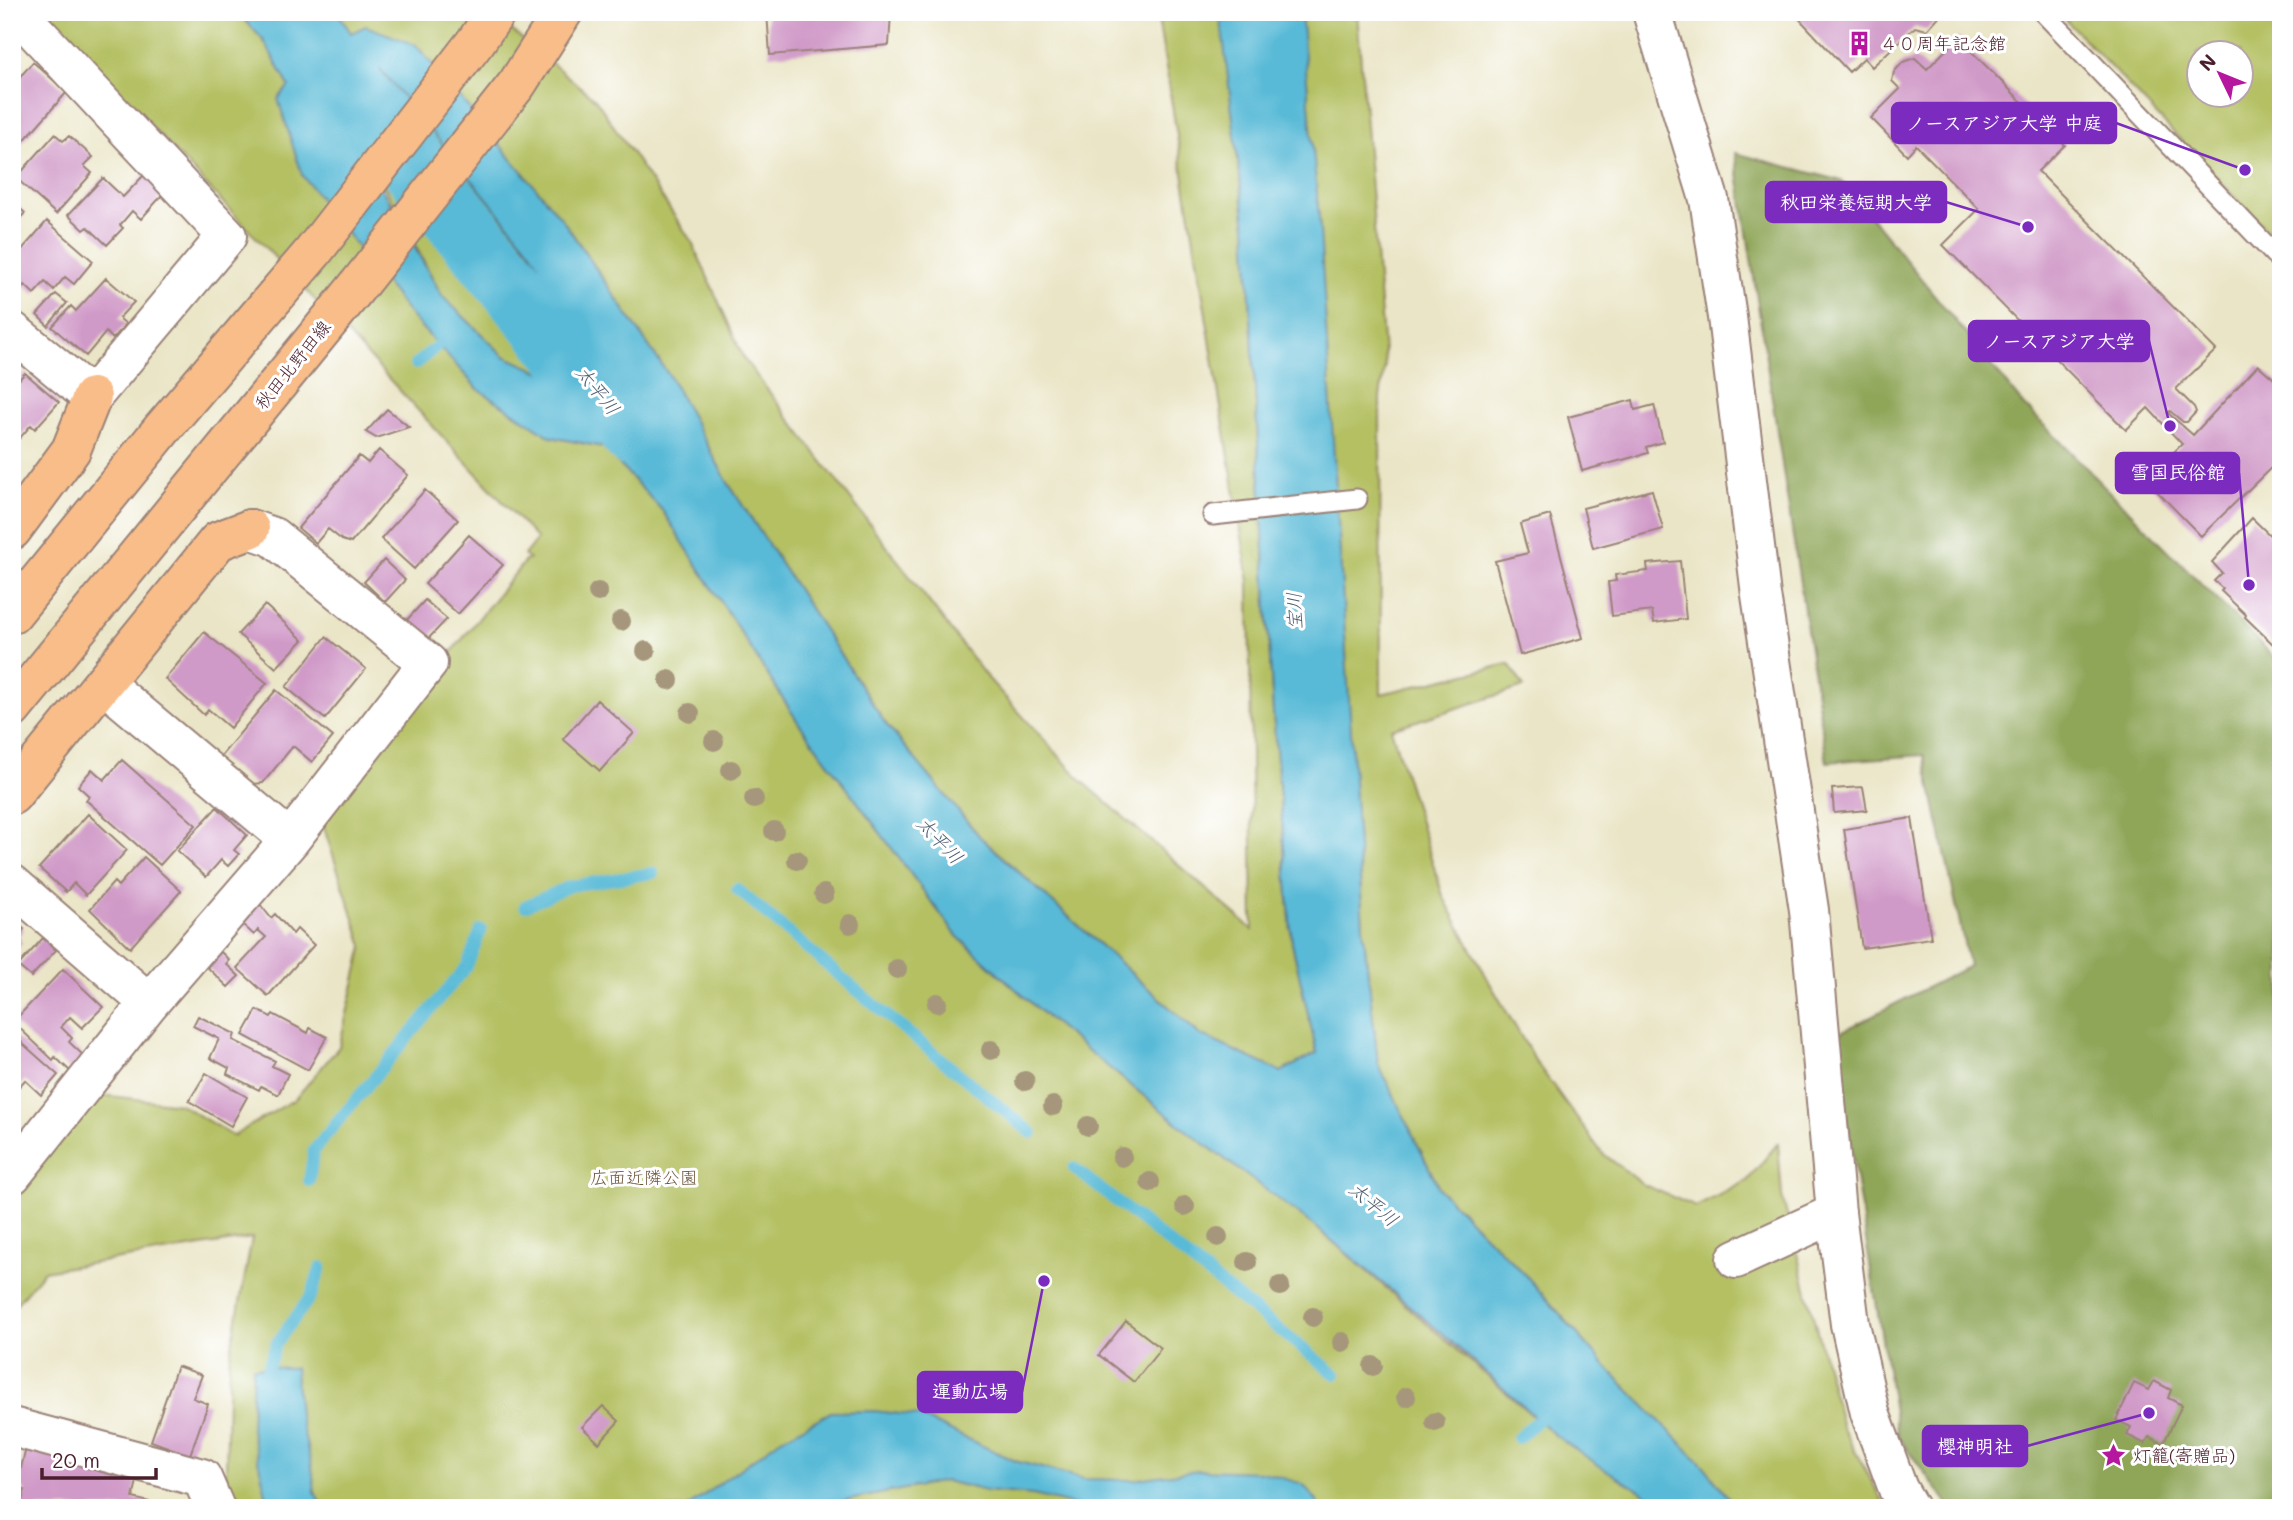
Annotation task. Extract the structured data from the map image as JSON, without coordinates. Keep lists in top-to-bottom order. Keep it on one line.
{"streets":{"main road":["秋田北野田線"]},"water":["太平川","宝川"],"parks":["広面近隣公園"],"places":{"building":["４０周年記念館"],"other":["ノースアジア大学 中庭","秋田栄養短期大学","ノースアジア大学","雪国民俗館","運動広場","櫻神明社"],"place":["灯籠(寄贈品)"]},"scale_bar":"20 m","north":"top left"}
